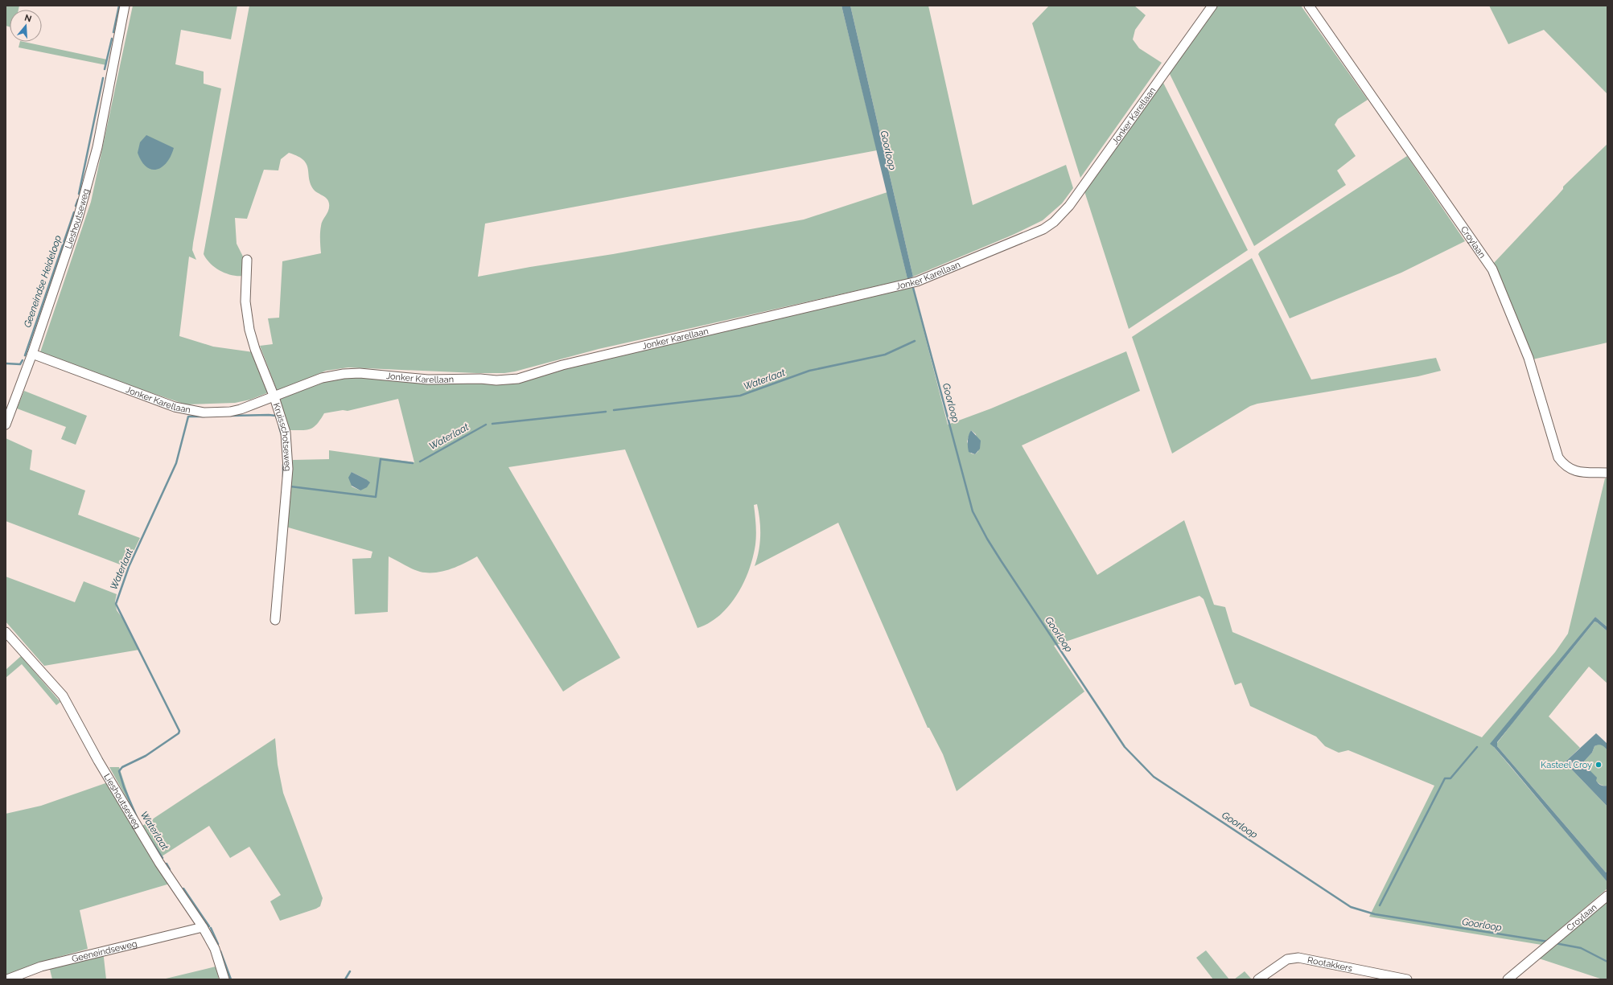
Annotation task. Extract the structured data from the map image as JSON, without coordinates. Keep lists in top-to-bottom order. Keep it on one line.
{"streets":{"street":["Jonker Karellaan","Lieshoutseweg","Croylaan","Kruisschotseweg","Geeneindseweg","Rootakkers"]},"crossings":[["Jonker Karellaan","Lieshoutseweg"],["Jonker Karellaan","Kruisschotseweg"],["Lieshoutseweg","Geeneindseweg"]],"water":["Goorloop","Geeneindse Heideloop","Waterlaat"],"places":["Kasteel Croy"],"north":"top"}
